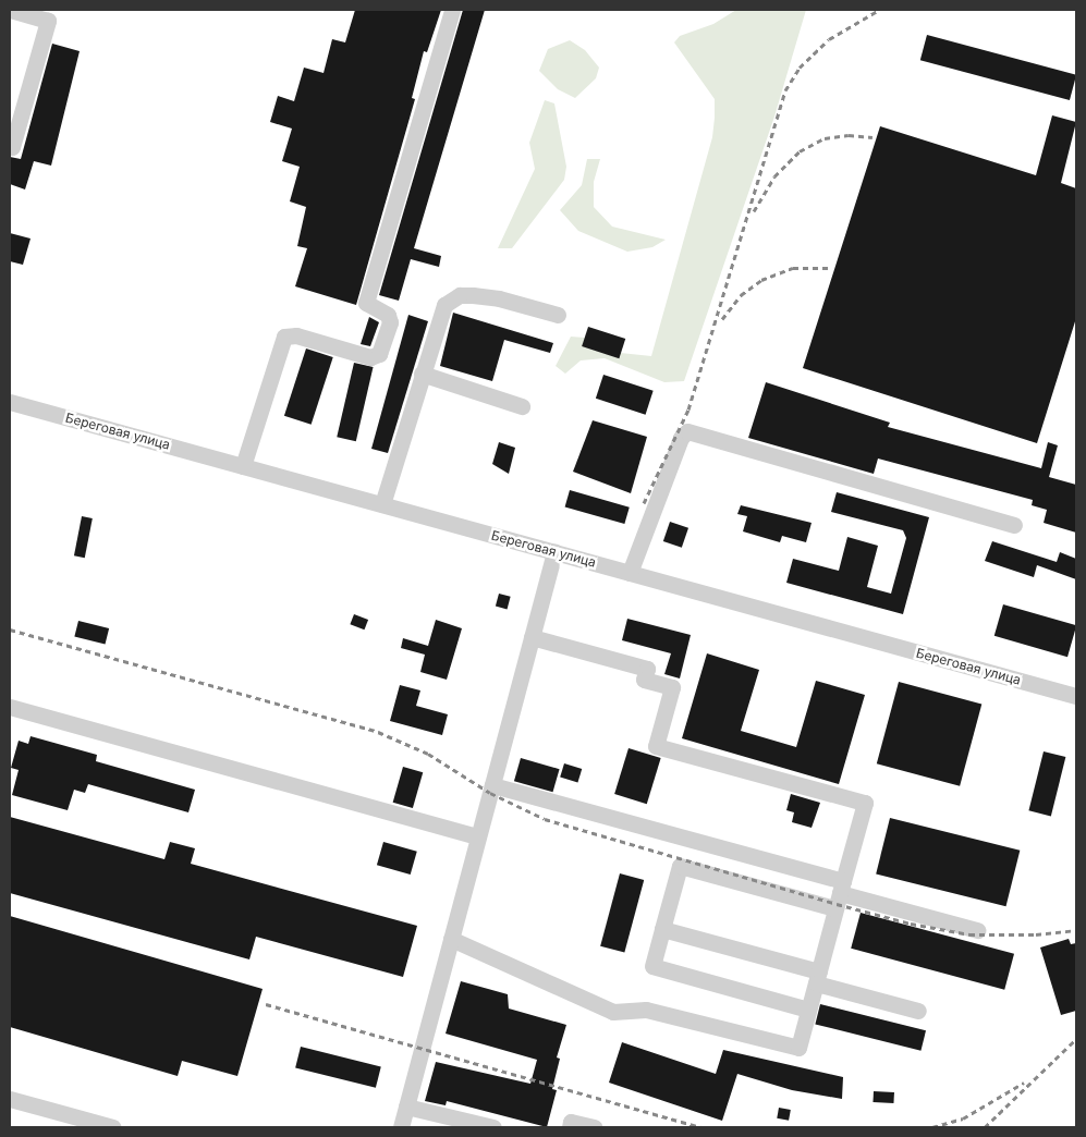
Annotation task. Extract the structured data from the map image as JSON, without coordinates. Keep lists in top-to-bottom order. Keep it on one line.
{"streets":{"street":["Береговая улица"]}}
